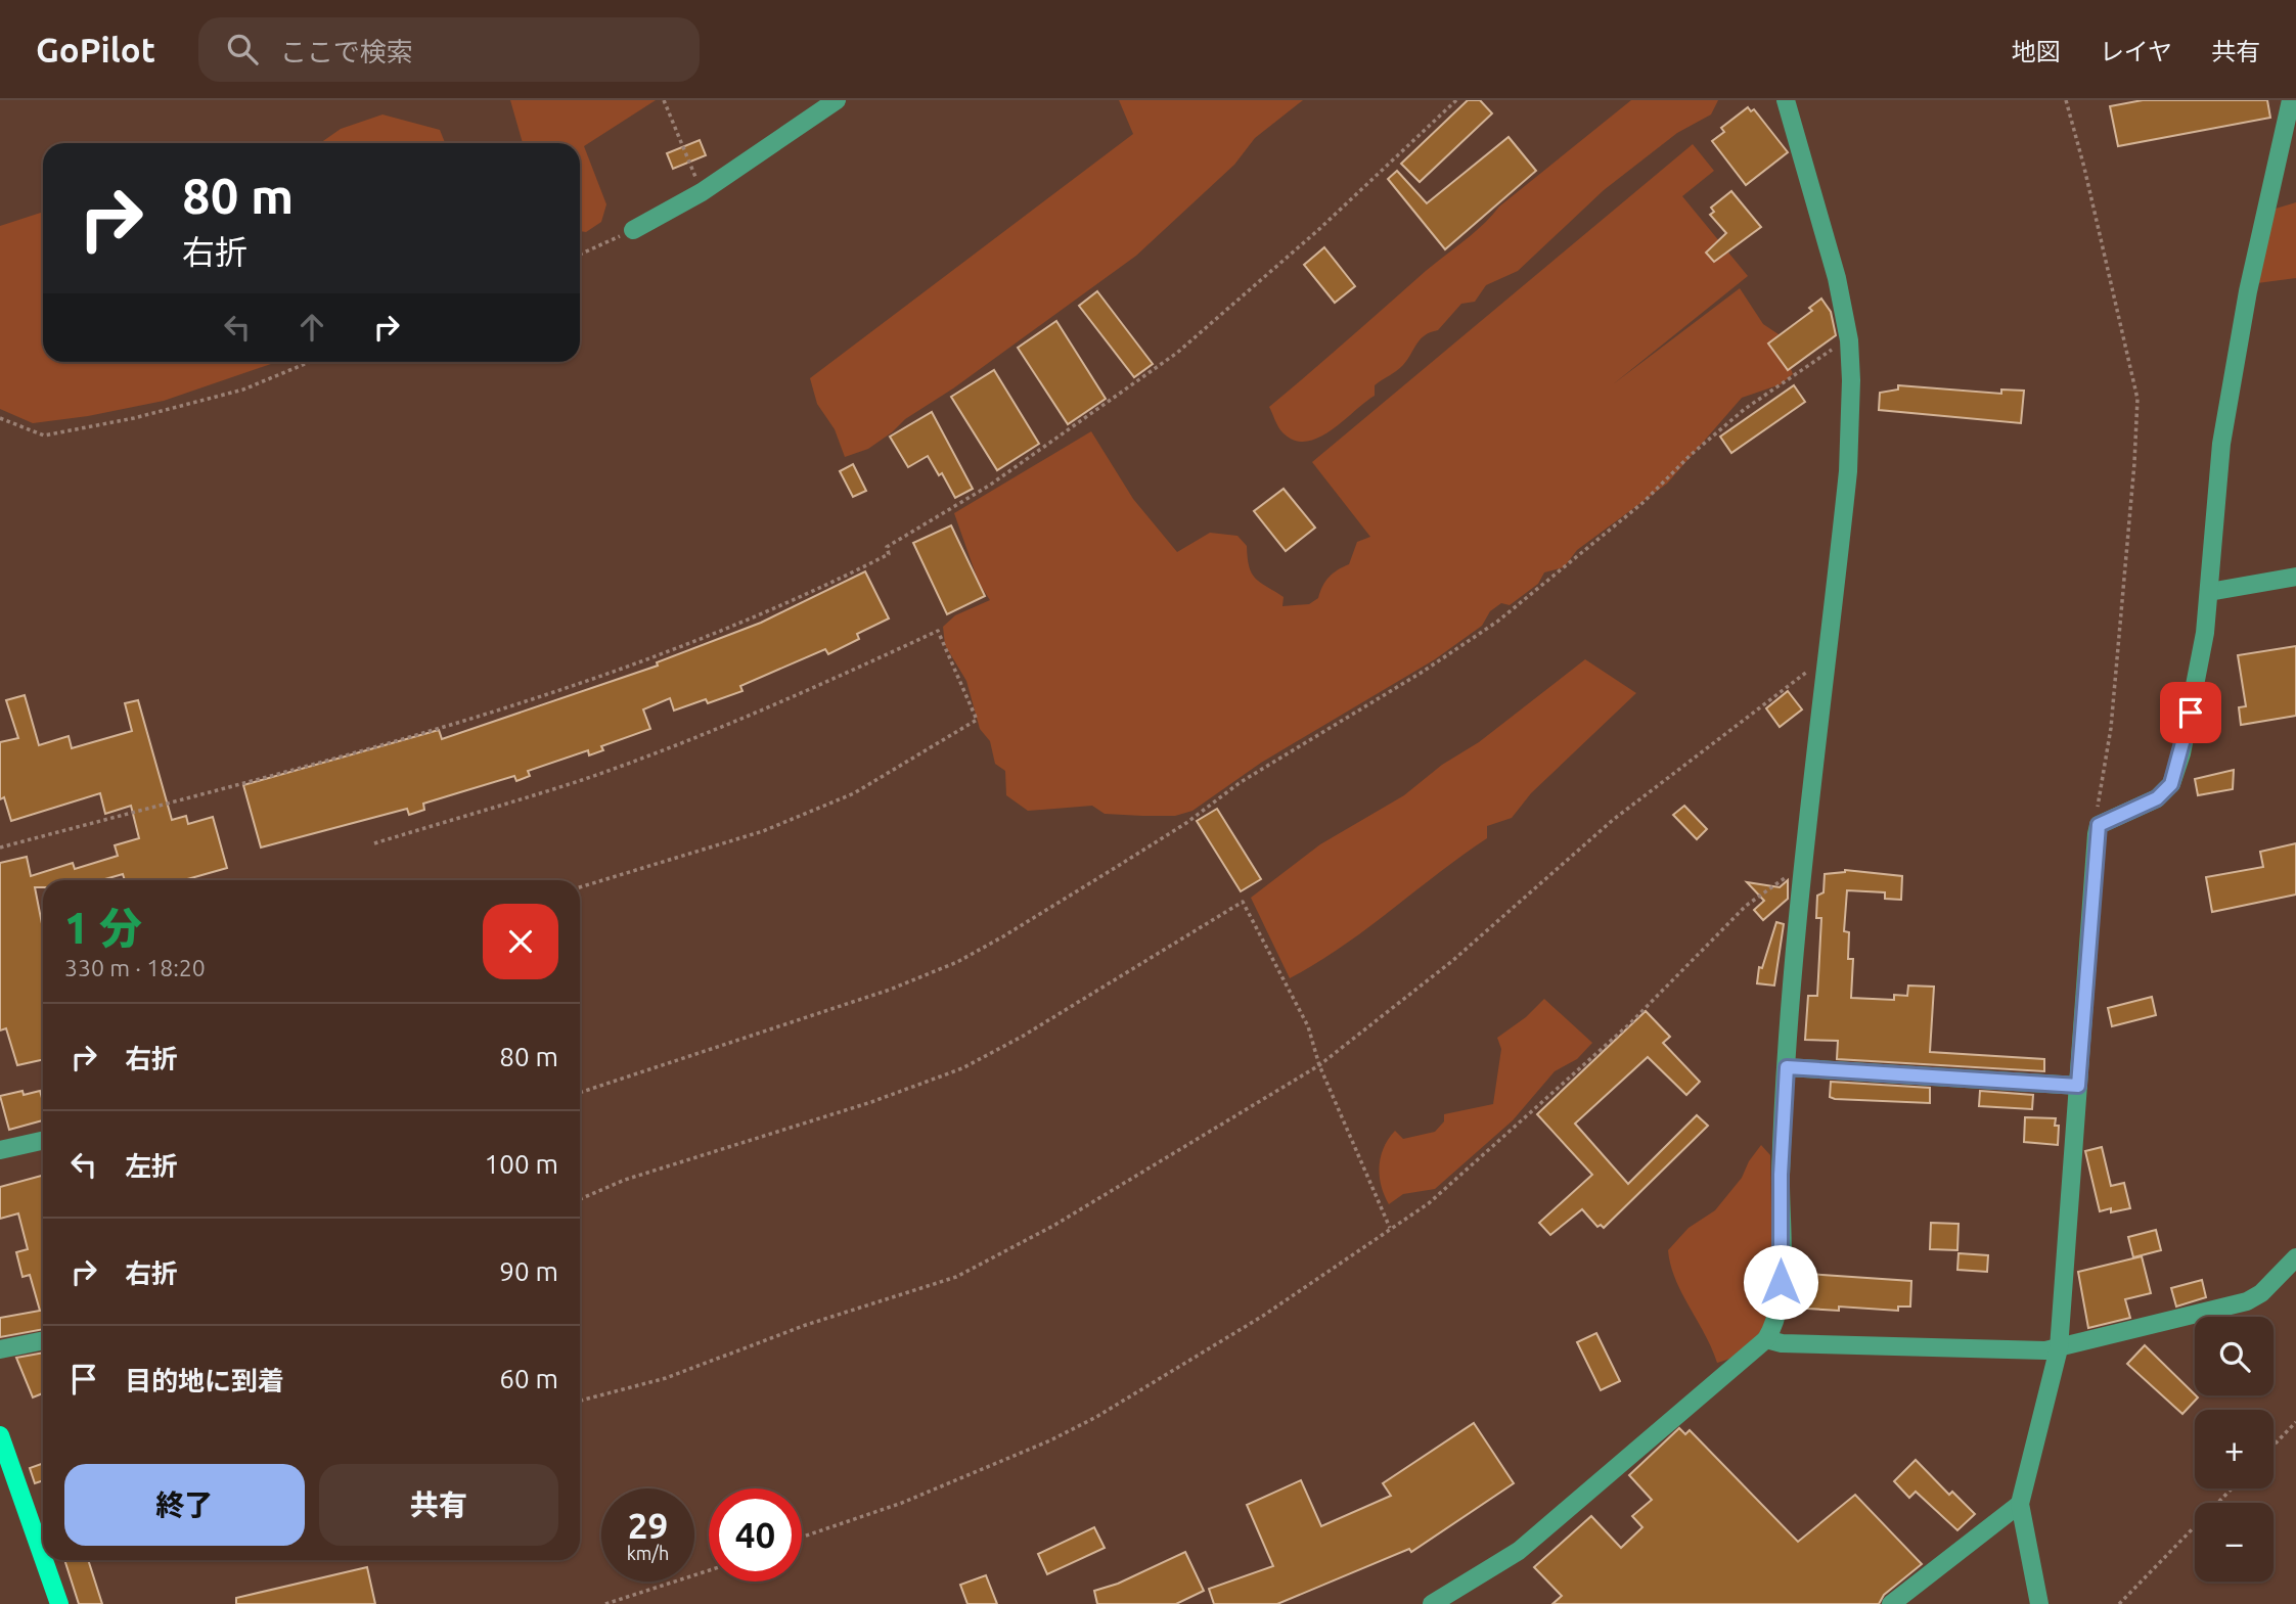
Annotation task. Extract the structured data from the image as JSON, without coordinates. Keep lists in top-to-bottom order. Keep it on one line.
{"page":{"header":"GoPilot","search":"ここで検索","nav":["地図","レイヤ","共有"],"turn":["80 m","右折"],"heading":["1 分","330 m · 18:20"],"list":[{"name":"右折","value":"80 m"},{"name":"左折","value":"100 m"},{"name":"右折","value":"90 m"},{"name":"目的地に到着","value":"60 m"}],"map_buttons":["+","−"],"buttons":["終了","共有"],"speed":"29 km/h","limit":"40"}}
